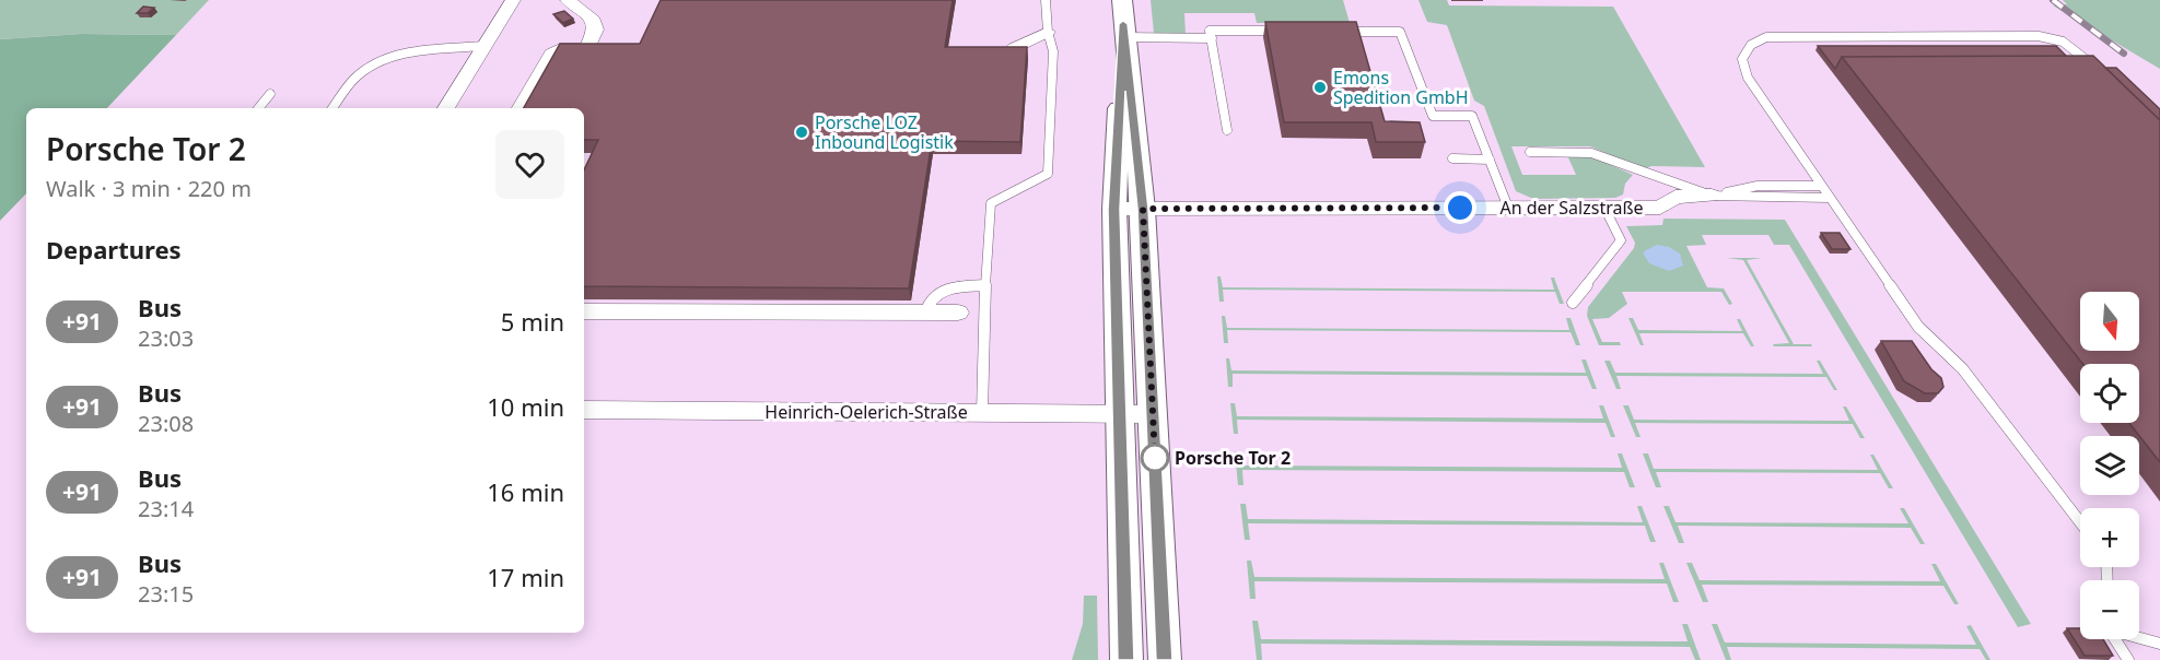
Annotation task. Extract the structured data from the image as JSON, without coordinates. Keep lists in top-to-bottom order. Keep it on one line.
{"streets":{"street":["An der Salzstraße","Heinrich-Oelerich-Straße"]},"places":["Emons Spedition GmbH","Porsche LOZ Inbound Logistik","Porsche Tor 2"],"lines":["bus line +91"],"north":"bottom","page":{"heading":[["Porsche Tor 2","Walk · 3 min · 220 m"],"Departures"],"list":[{"mark":"+91","name":"Bus","note":"23:03","value":"5 min"},{"mark":"+91","name":"Bus","note":"23:08","value":"10 min"},{"mark":"+91","name":"Bus","note":"23:14","value":"16 min"},{"mark":"+91","name":"Bus","note":"23:15","value":"17 min"}],"map_buttons":["+","−"]}}
